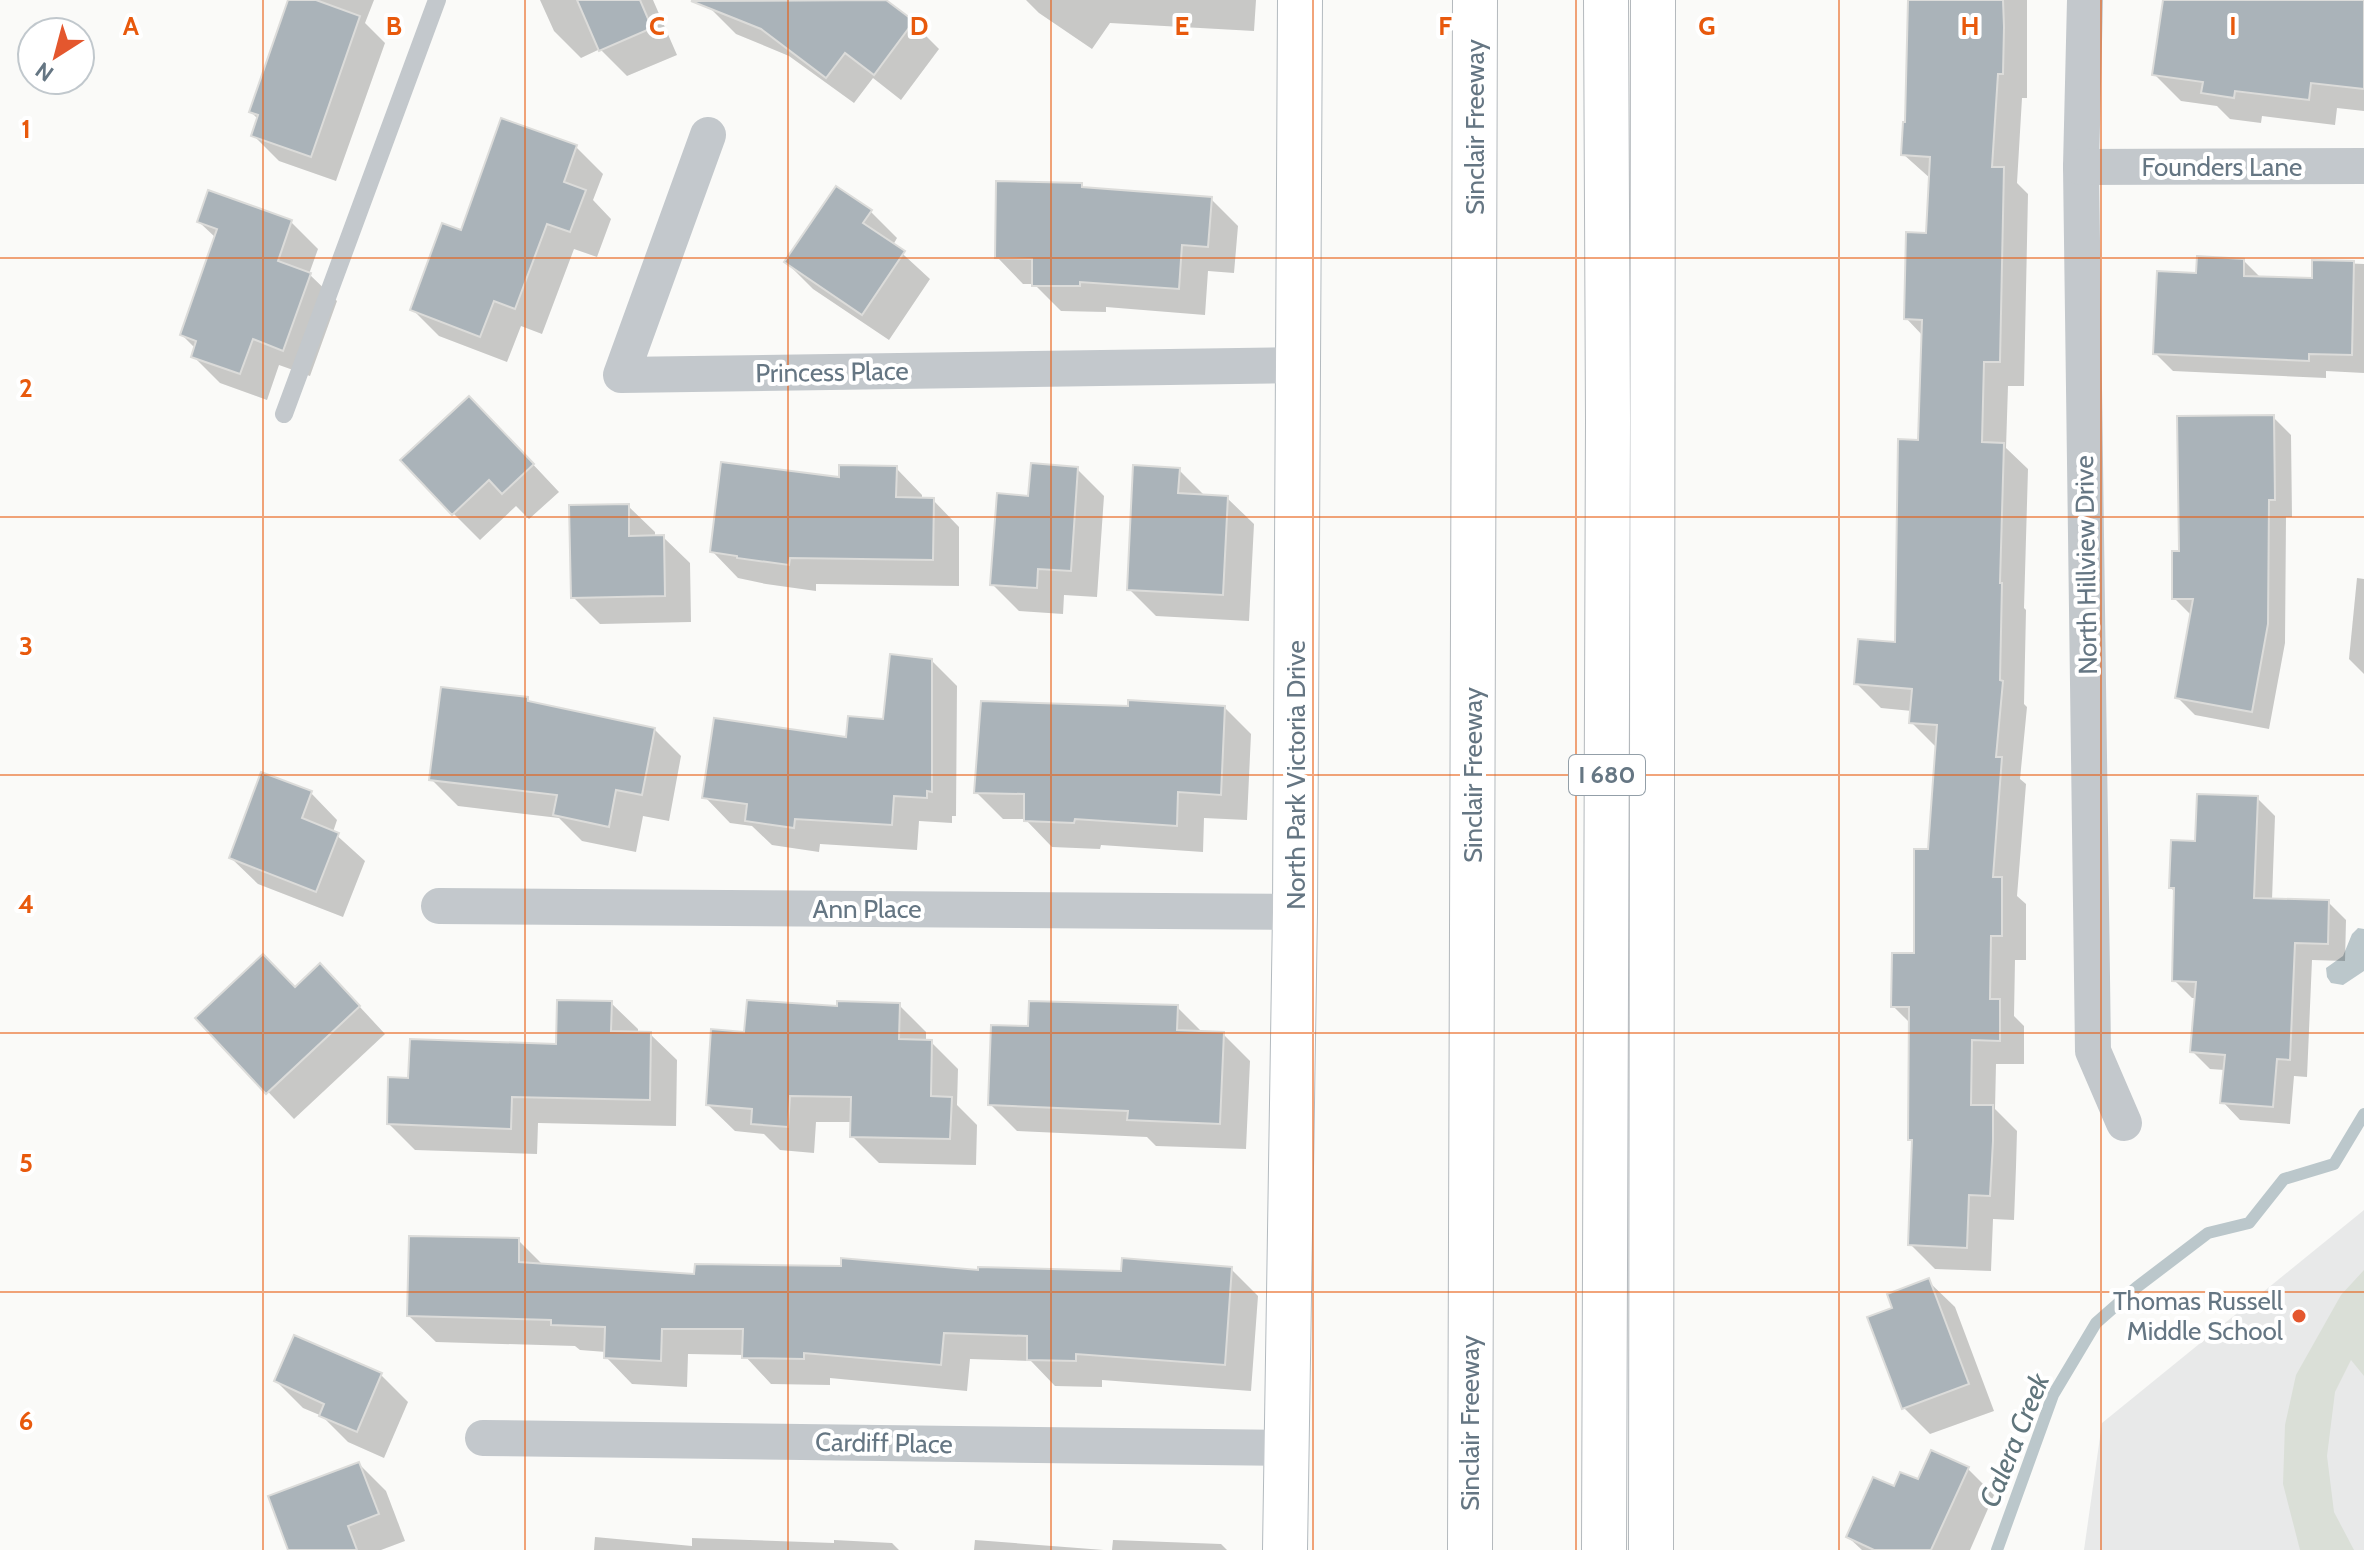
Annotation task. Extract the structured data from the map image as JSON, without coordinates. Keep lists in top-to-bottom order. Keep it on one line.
{"streets":{"main road":["Sinclair Freeway","North Park Victoria Drive","I 680"],"street":["Founders Lane","Princess Place","North Hillview Drive","Ann Place","Cardiff Place"]},"crossings":[["Founders Lane","North Hillview Drive"],["Princess Place","North Park Victoria Drive"],["North Park Victoria Drive","Ann Place"],["North Park Victoria Drive","Cardiff Place"]],"water":["Calera Creek"],"places":["Thomas Russell Middle School"],"north":"bottom left","grid":{"columns":["A","B","C","D","E","F","G","H","I"],"rows":["1","2","3","4","5","6"]}}
